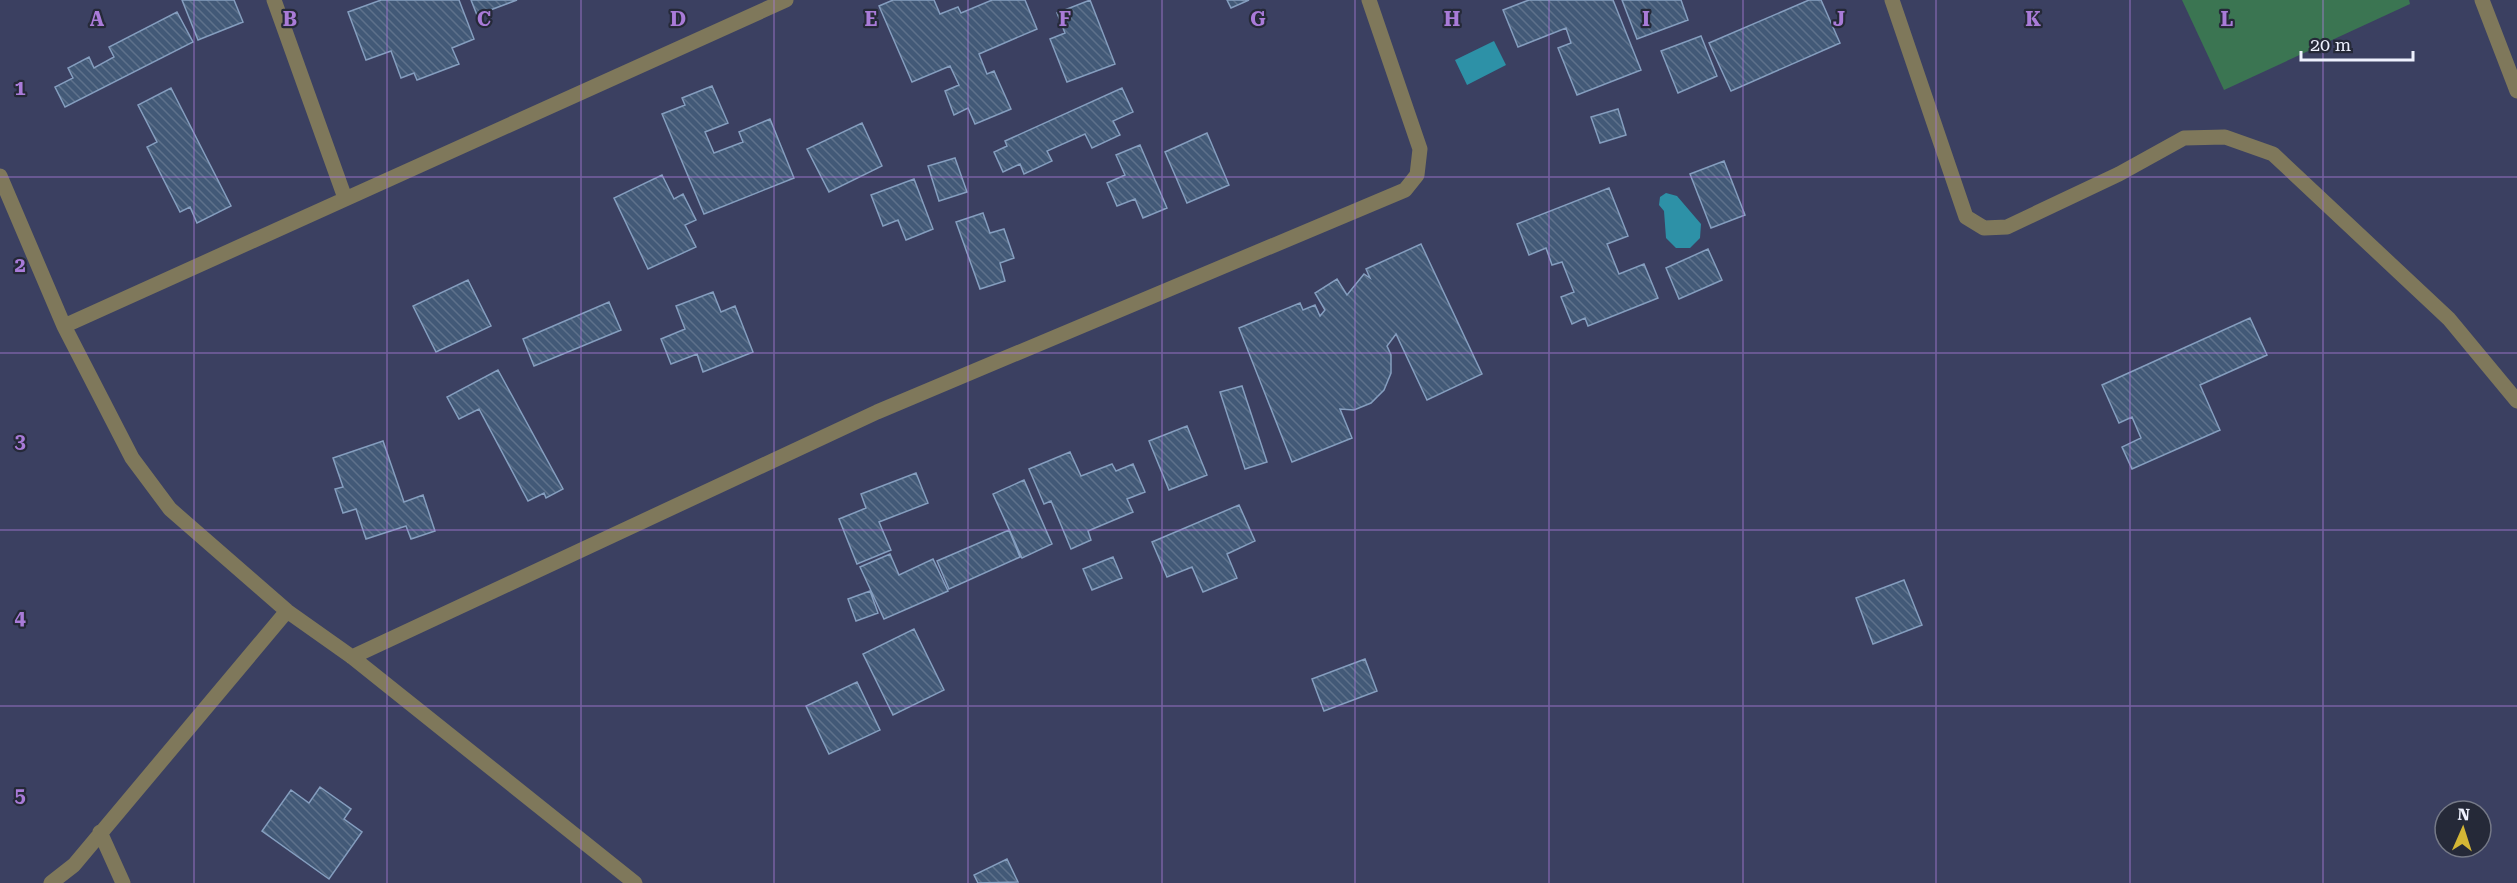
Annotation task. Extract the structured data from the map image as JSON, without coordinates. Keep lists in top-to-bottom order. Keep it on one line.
{"scale_bar":"20 m","north":"top","grid":{"columns":["A","B","C","D","E","F","G","H","I","J","K","L"],"rows":["1","2","3","4","5"]}}
